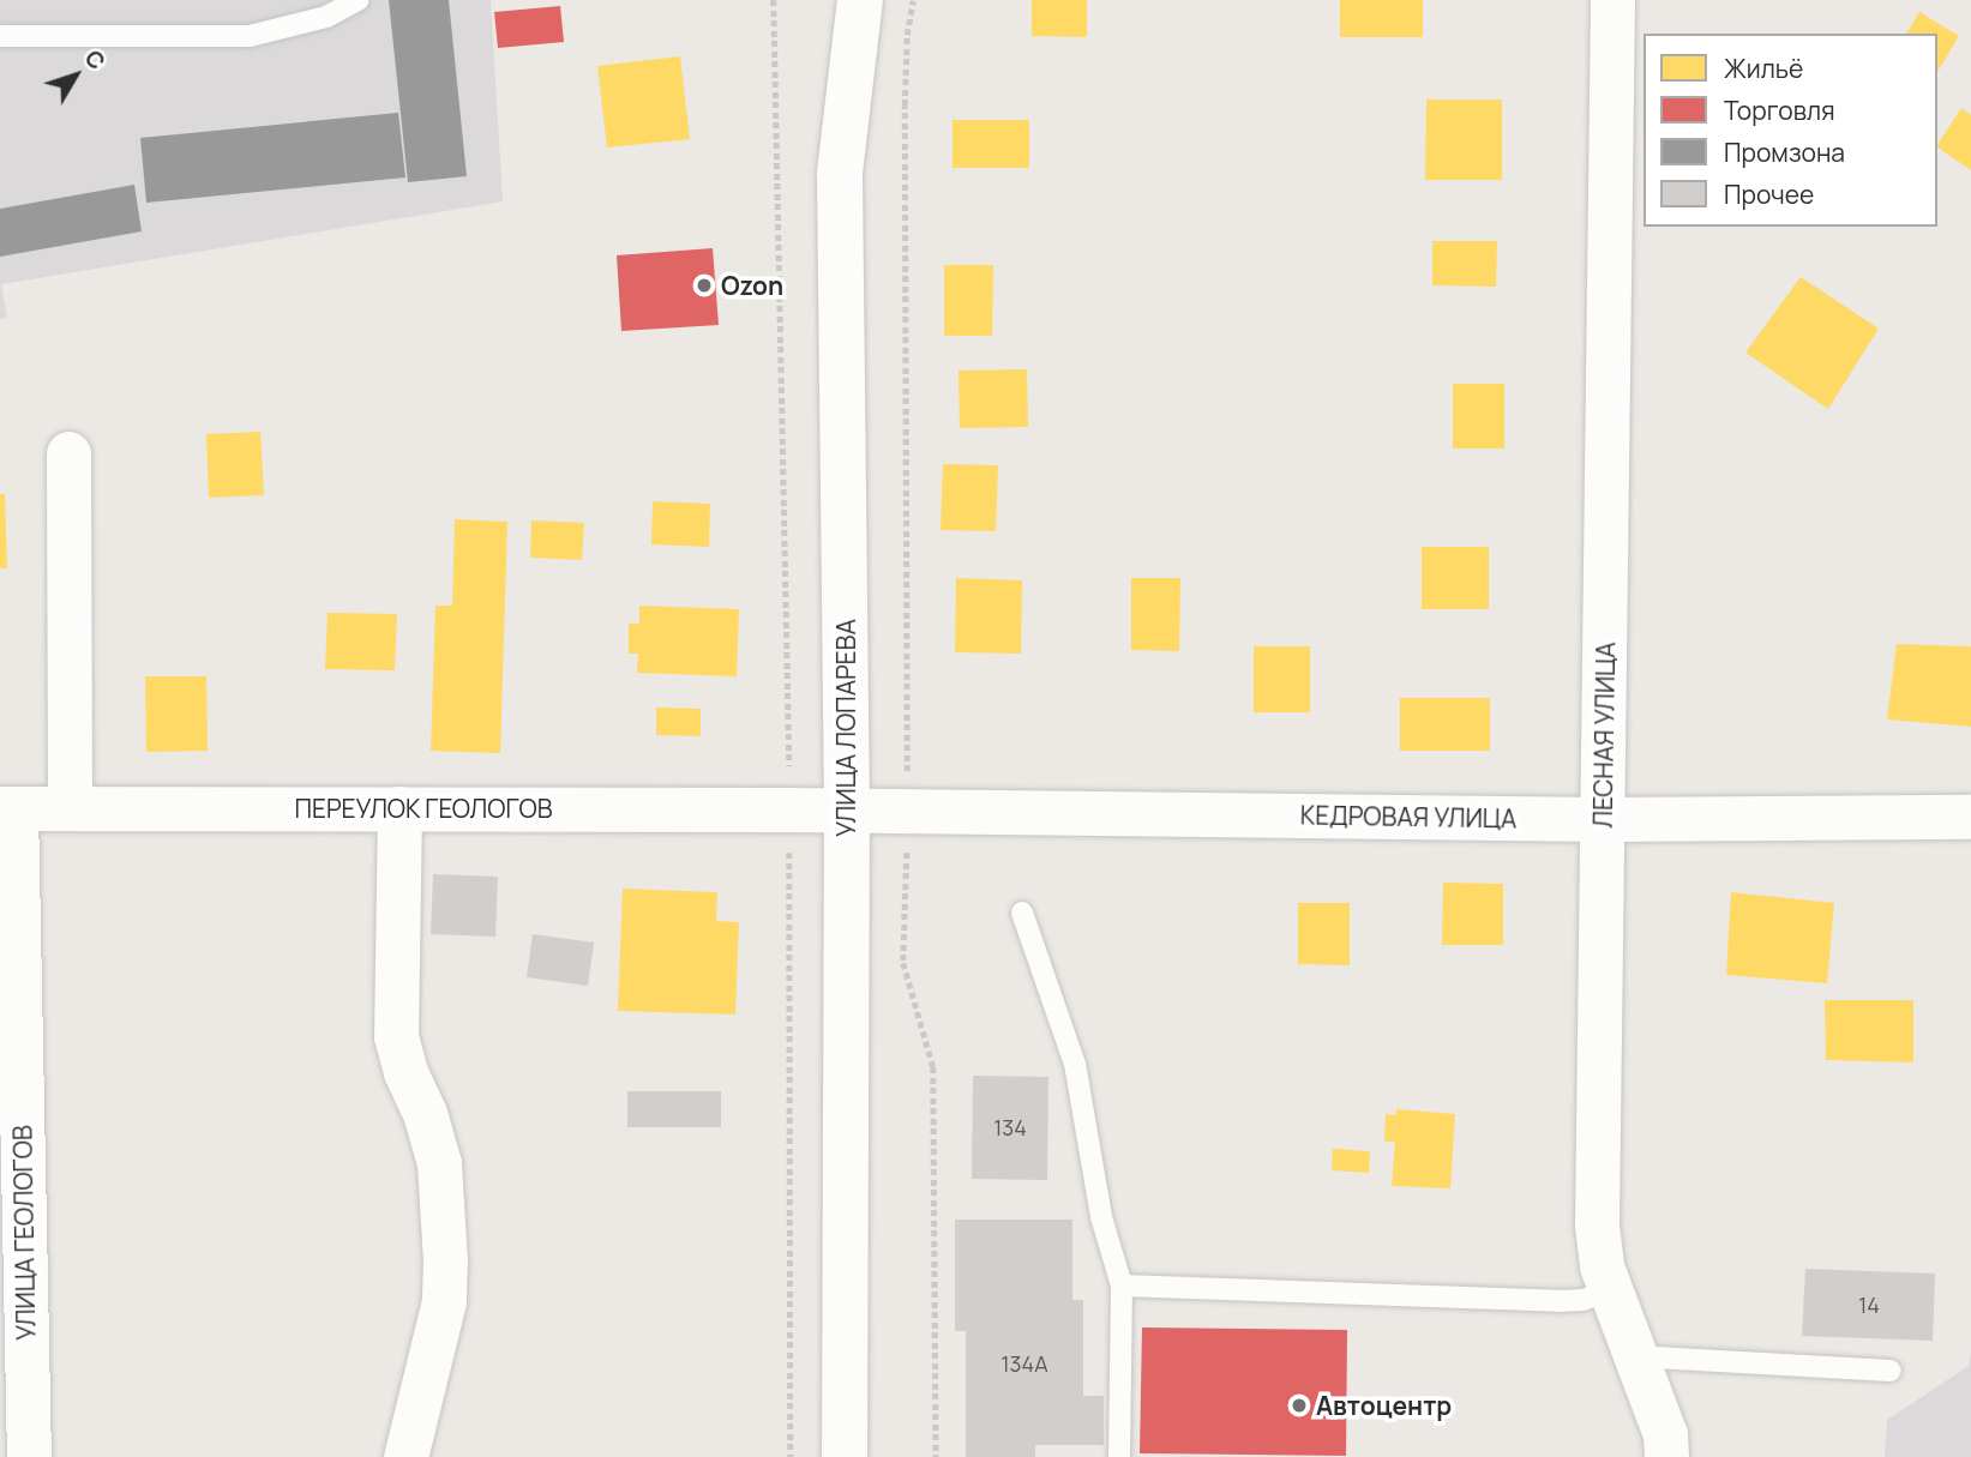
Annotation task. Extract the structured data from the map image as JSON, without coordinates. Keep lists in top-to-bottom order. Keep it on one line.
{"streets":{"main road":["УЛИЦА ЛОПАРЕВА"],"street":["ЛЕСНАЯ УЛИЦА","ПЕРЕУЛОК ГЕОЛОГОВ","КЕДРОВАЯ УЛИЦА","УЛИЦА ГЕОЛОГОВ"]},"crossings":[["УЛИЦА ЛОПАРЕВА","ПЕРЕУЛОК ГЕОЛОГОВ"],["УЛИЦА ЛОПАРЕВА","КЕДРОВАЯ УЛИЦА"],["ЛЕСНАЯ УЛИЦА","КЕДРОВАЯ УЛИЦА"],["ПЕРЕУЛОК ГЕОЛОГОВ","КЕДРОВАЯ УЛИЦА"],["ПЕРЕУЛОК ГЕОЛОГОВ","УЛИЦА ГЕОЛОГОВ"]],"places":["Ozon","Автоцентр"],"house_numbers":["134","14","134А"],"legend":["Жильё","Торговля","Промзона","Прочее"],"north":"top right"}
